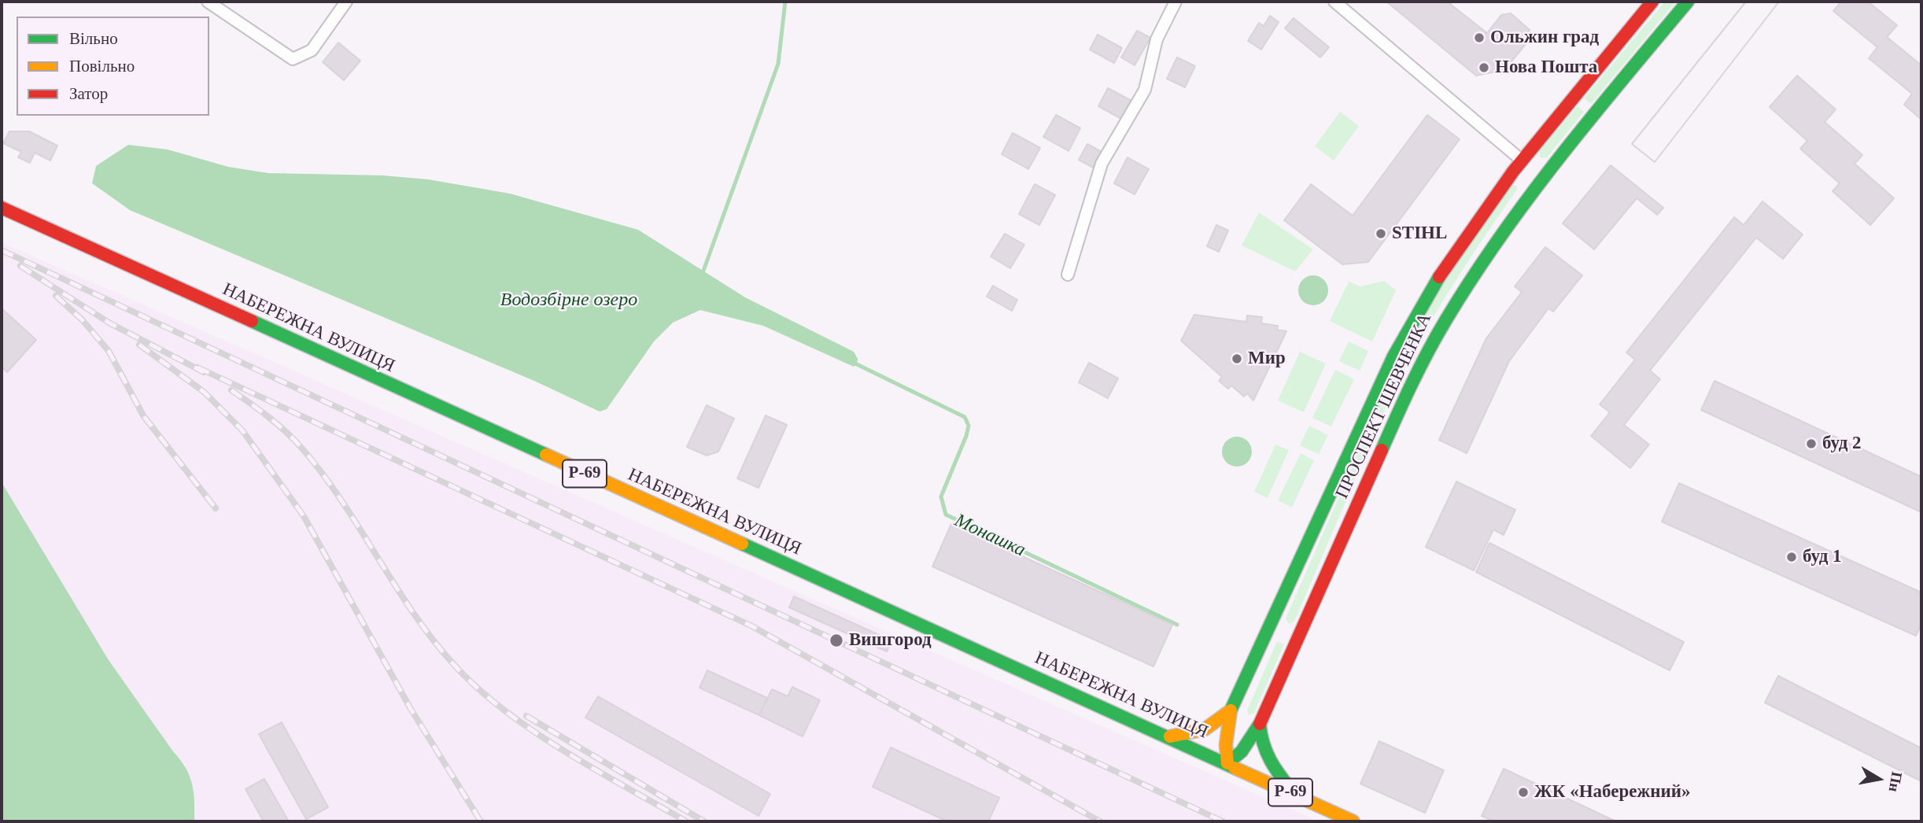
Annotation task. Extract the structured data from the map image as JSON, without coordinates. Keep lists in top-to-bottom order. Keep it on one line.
{"streets":{"main road":["НАБЕРЕЖНА ВУЛИЦЯ","ПРОСПЕКТ ШЕВЧЕНКА","Р-69"]},"crossings":[["НАБЕРЕЖНА ВУЛИЦЯ","ПРОСПЕКТ ШЕВЧЕНКА"]],"water":["Водозбірне озеро","Монашка"],"places":["Ольжин град","Нова Пошта","STIHL","Мир","буд 2","буд 1","Вишгород","ЖК «Набережний»"],"legend":["Вільно","Повільно","Затор"],"north":"right"}
